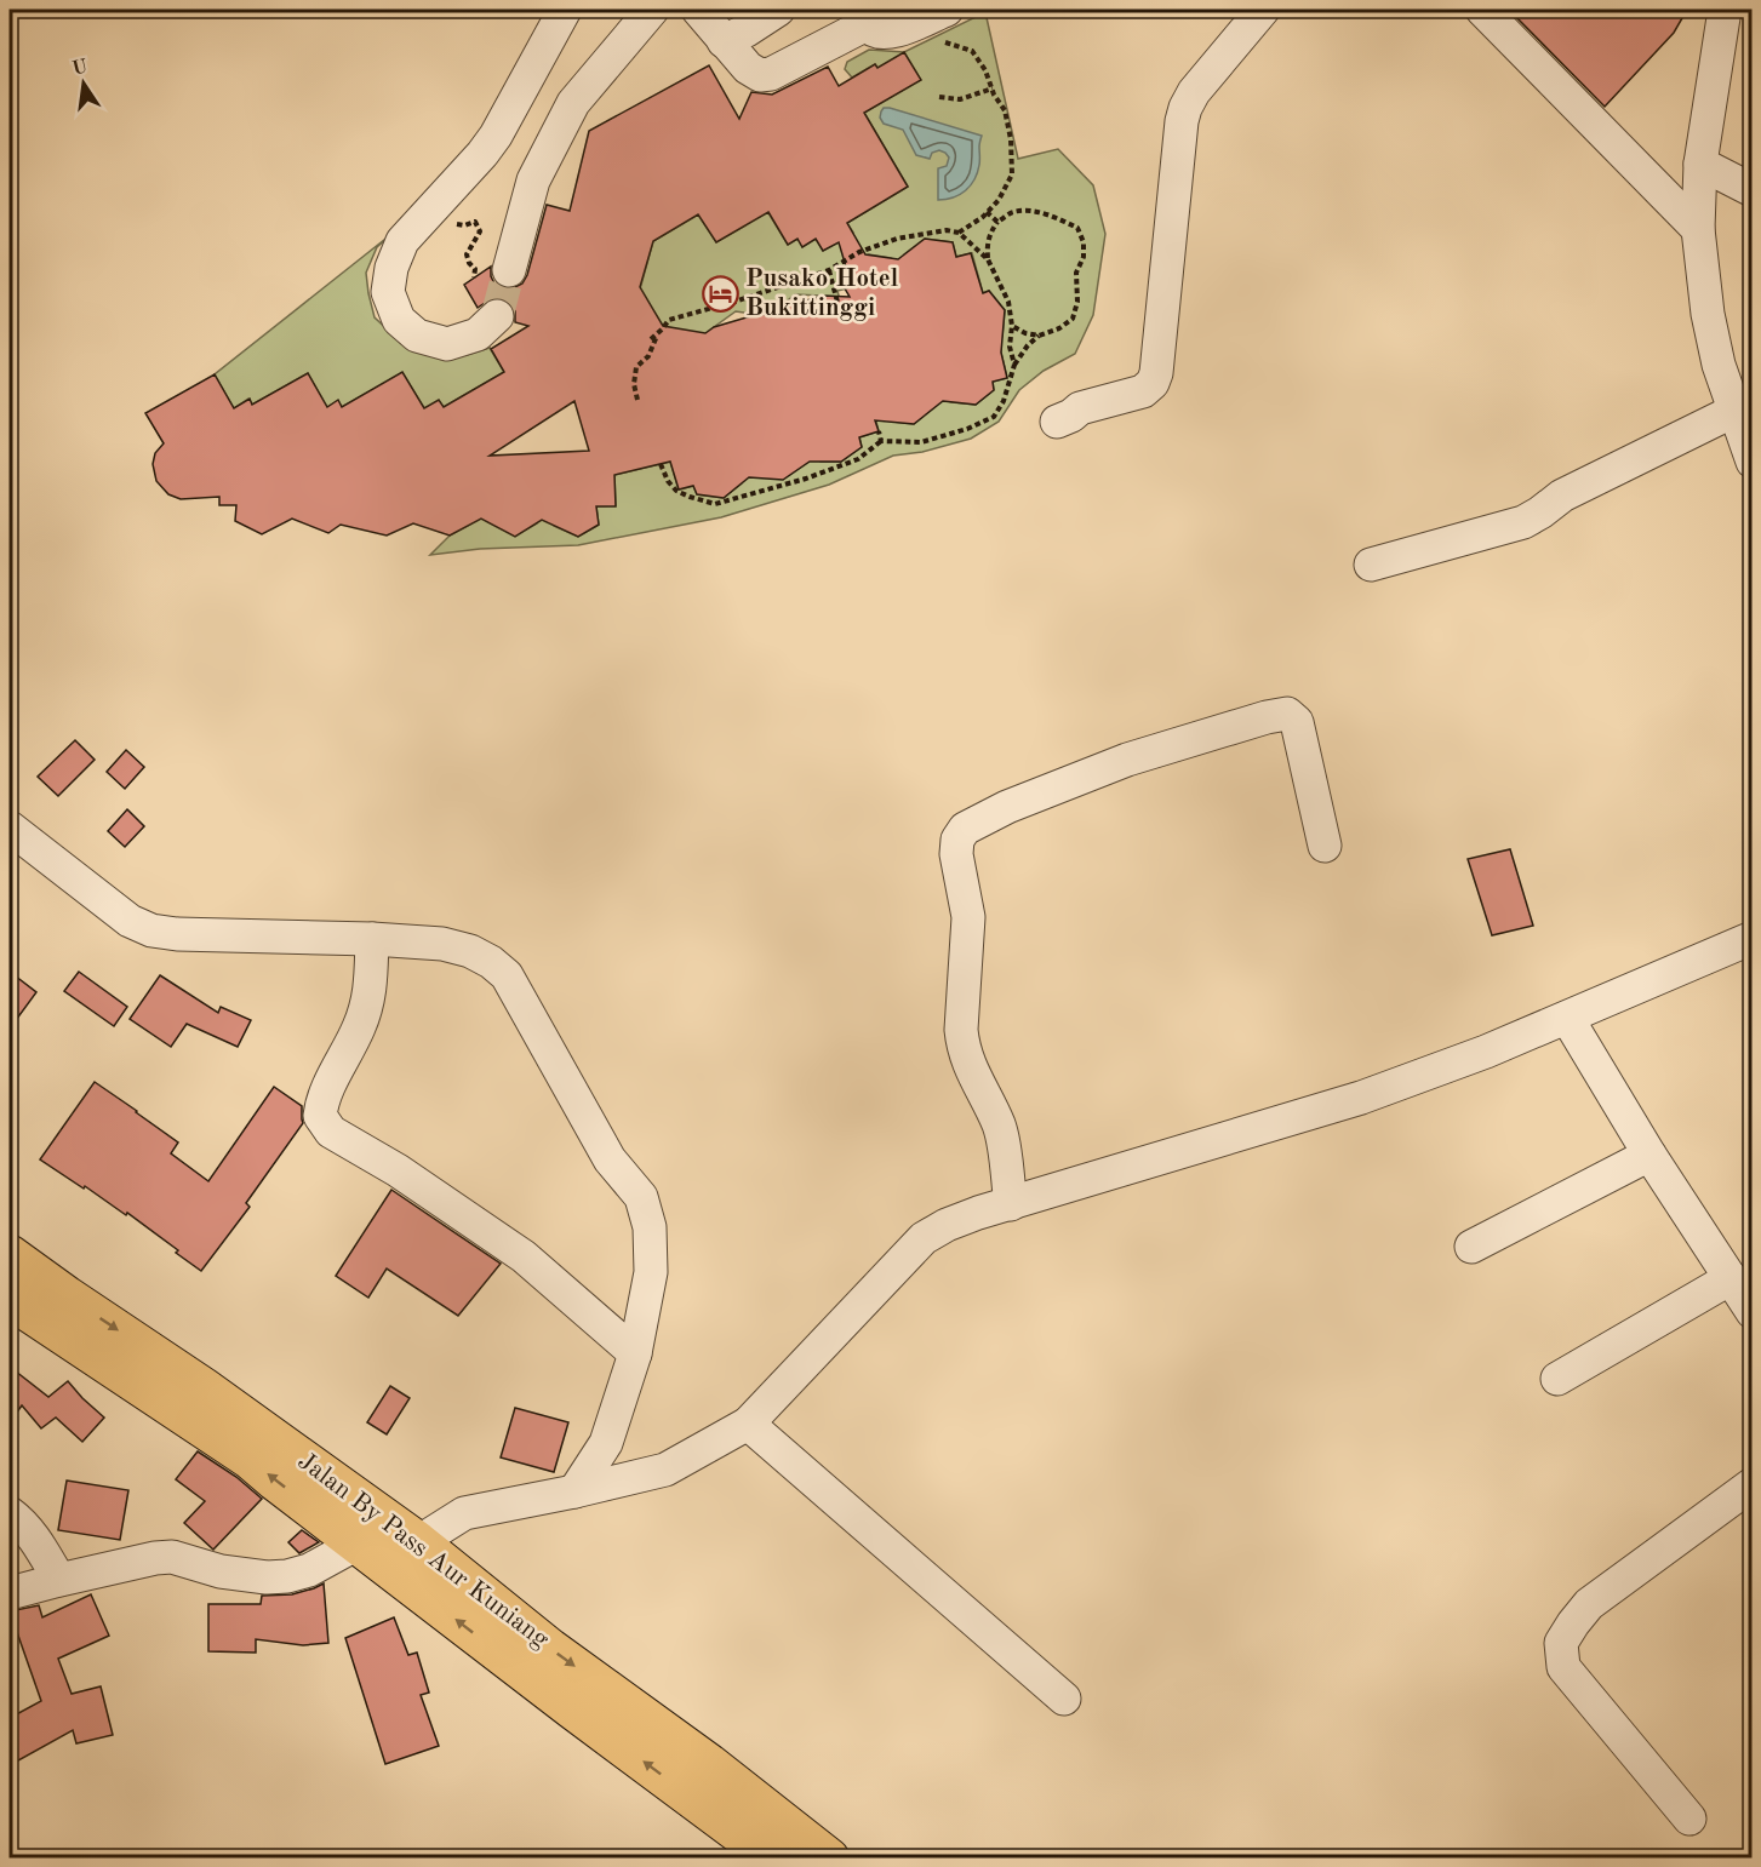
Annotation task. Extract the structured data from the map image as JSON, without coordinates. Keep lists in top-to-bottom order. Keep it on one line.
{"streets":{"highway":["Jalan By Pass Aur Kuniang"]},"places":{"hotel":["Pusako Hotel Bukittinggi"]},"north":"top"}
